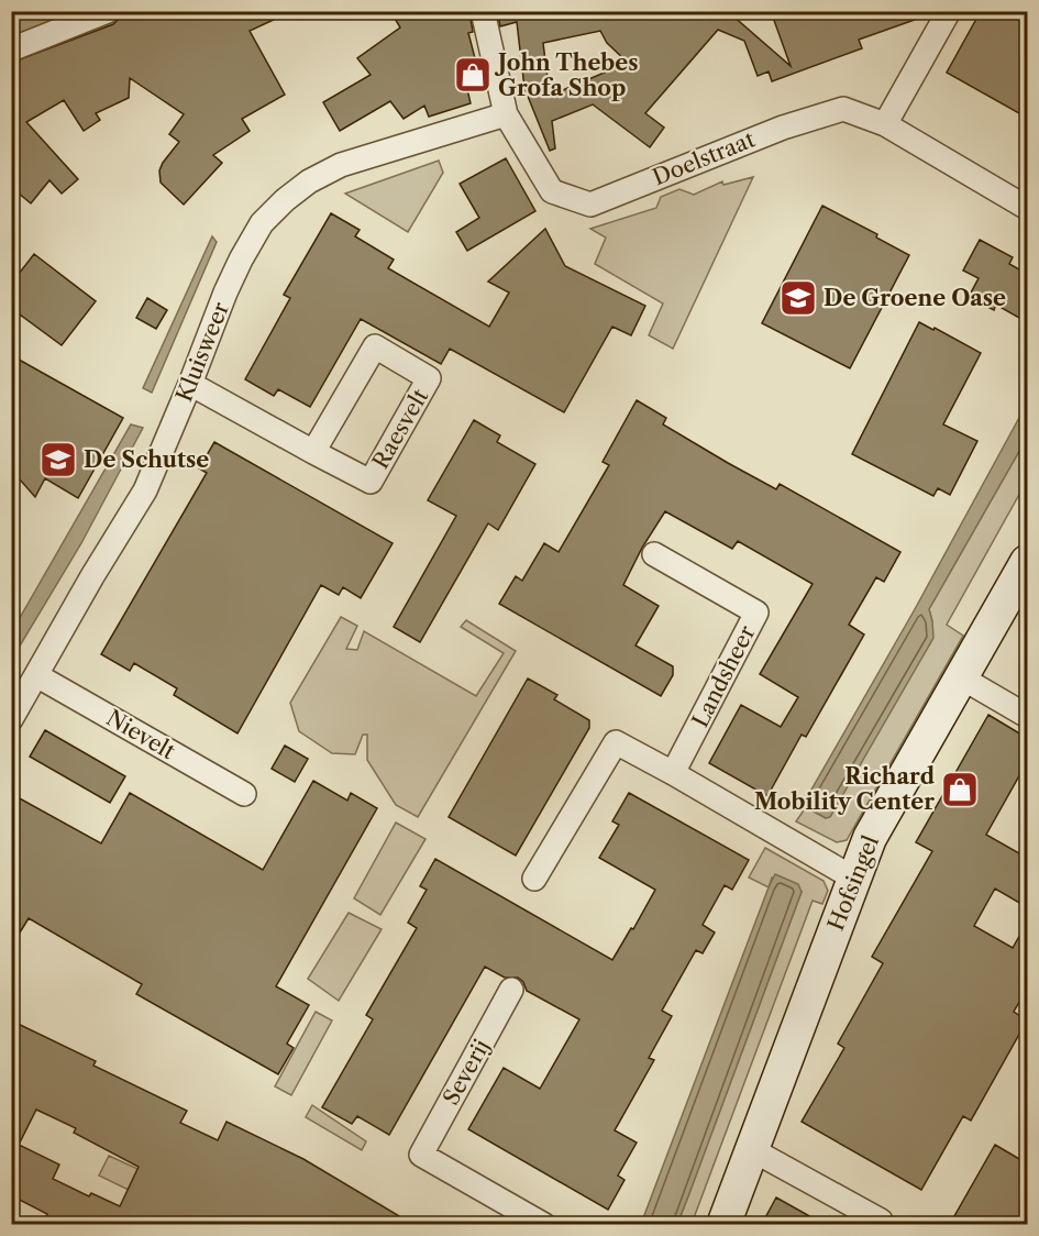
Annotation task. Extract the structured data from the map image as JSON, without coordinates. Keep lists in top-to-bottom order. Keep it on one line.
{"streets":{"street":["Doelstraat","Kluisweer","Raesvelt","Landsheer","Nievelt","Hofsingel","Severij"]},"crossings":[["Doelstraat","Kluisweer"],["Kluisweer","Raesvelt"],["Kluisweer","Nievelt"]],"places":{"shop":["John Thebes Grofa Shop","Richard Mobility Center"],"school or university":["De Groene Oase","De Schutse"]}}
